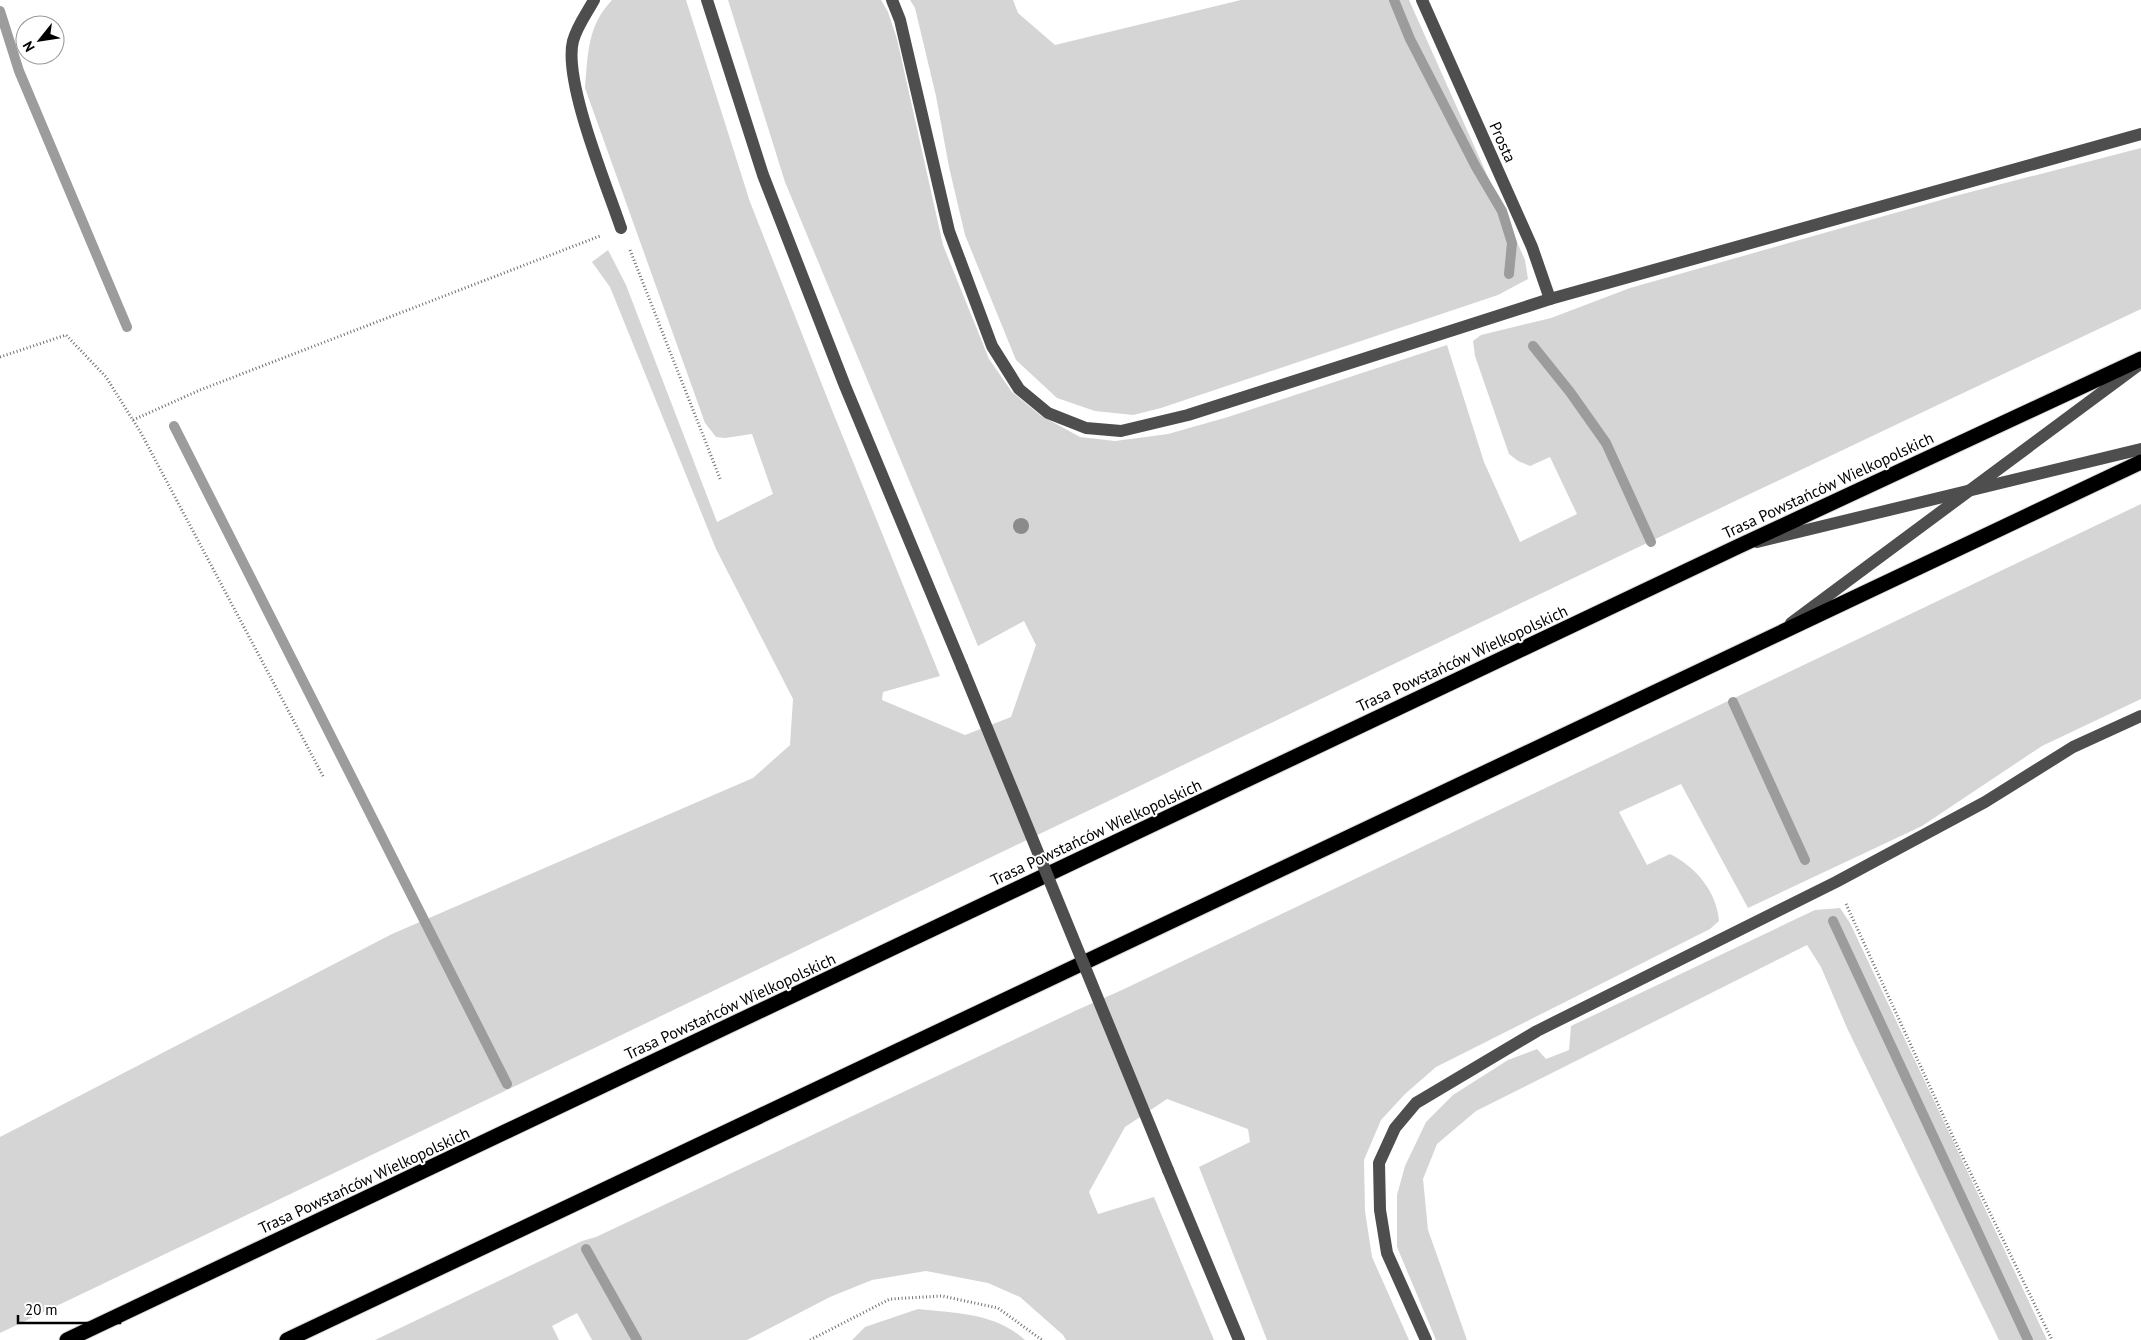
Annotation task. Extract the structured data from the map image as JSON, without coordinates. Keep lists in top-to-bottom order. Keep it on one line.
{"streets":{"highway":["Trasa Powstańców Wielkopolskich"],"street":["Prosta"]},"scale_bar":"20 m","north":"bottom left"}
